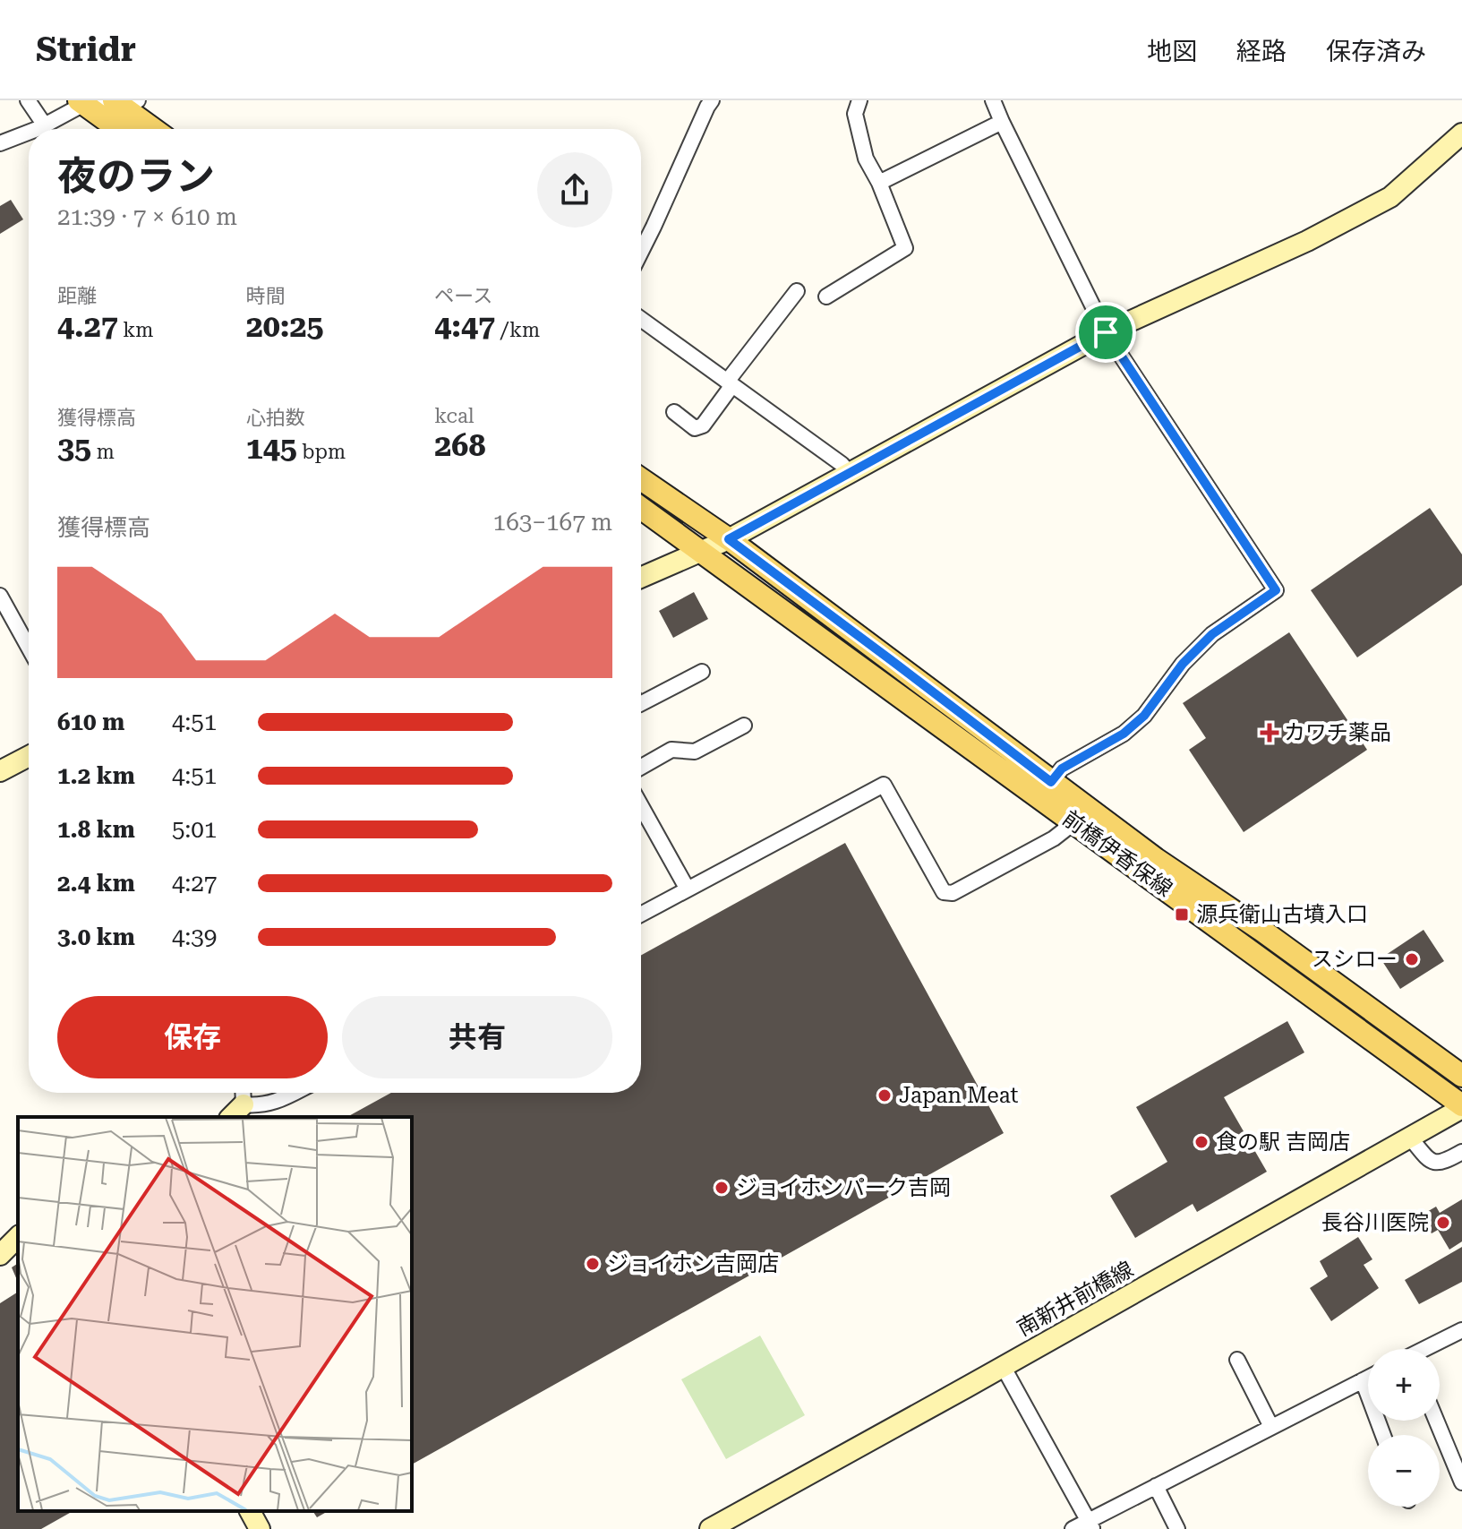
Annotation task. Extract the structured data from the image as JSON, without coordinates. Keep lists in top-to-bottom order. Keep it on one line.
{"streets":{"main road":["前橋伊香保線"],"street":["南新井前橋線"]},"crossings":[["前橋伊香保線","南新井前橋線"]],"places":{"health":["カワチ薬品"],"transit":["源兵衛山古墳入口"],"other":["スシロー","Japan Meat","食の駅 吉岡店","ジョイホンパーク吉岡","長谷川医院","ジョイホン吉岡店"]},"page":{"header":"Stridr","nav":["地図","経路","保存済み"],"heading":["夜のラン","21:39 · 7 × 610 m"],"stats":[["距離","4.27 km"],["時間","20:25"],["ペース","4:47 /km"],["獲得標高","35 m"],["心拍数","145 bpm"],["kcal","268"]],"chart":["獲得標高","163–167 m"],"list":[{"name":"610 m","note":"4:51"},{"name":"1.2 km","note":"4:51"},{"name":"1.8 km","note":"5:01"},{"name":"2.4 km","note":"4:27"},{"name":"3.0 km","note":"4:39"}],"buttons":["保存","共有"],"map_buttons":["+","−"]}}
